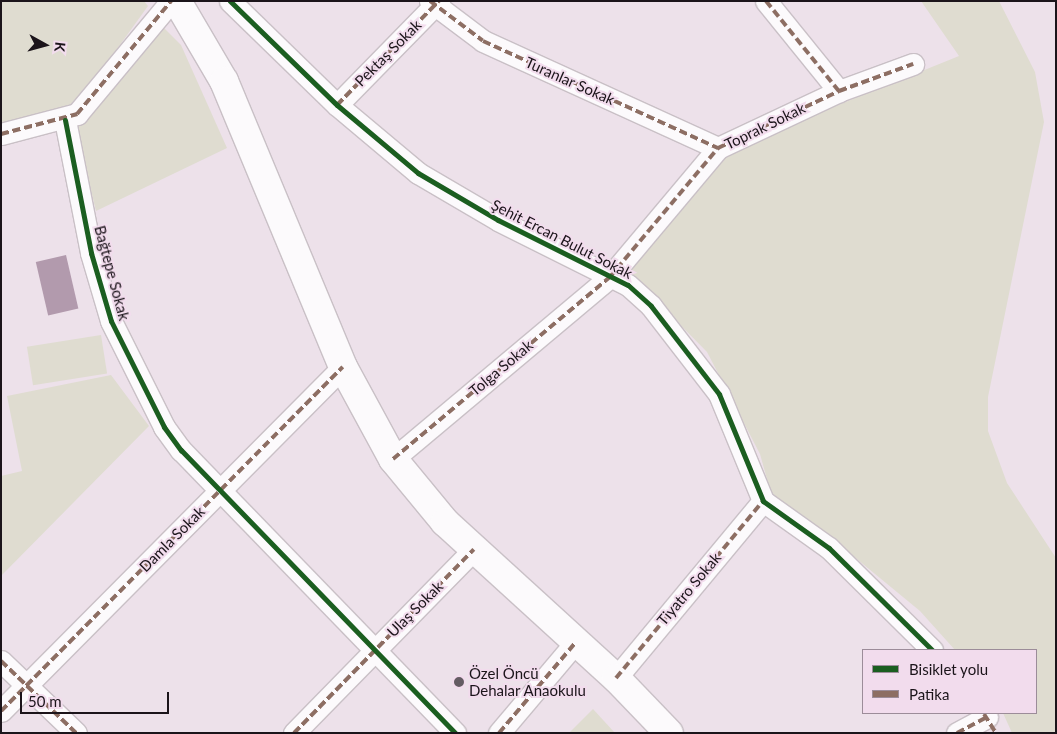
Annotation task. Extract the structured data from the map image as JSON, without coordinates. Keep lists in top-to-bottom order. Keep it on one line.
{"streets":{"street":["Pektaş Sokak","Turanlar Sokak","Toprak Sokak","Şehit Ercan Bulut Sokak","Bağtepe Sokak","Tolga Sokak","Damla Sokak","Tiyatro Sokak","Ulaş Sokak"]},"crossings":[["Pektaş Sokak","Turanlar Sokak"],["Pektaş Sokak","Şehit Ercan Bulut Sokak"],["Turanlar Sokak","Toprak Sokak"],["Toprak Sokak","Şehit Ercan Bulut Sokak"],["Toprak Sokak","Tolga Sokak"],["Şehit Ercan Bulut Sokak","Tolga Sokak"],["Şehit Ercan Bulut Sokak","Tiyatro Sokak"],["Bağtepe Sokak","Damla Sokak"],["Bağtepe Sokak","Ulaş Sokak"]],"places":["Özel Öncü Dehalar Anaokulu"],"legend":["Bisiklet yolu","Patika"],"scale_bar":"50 m","north":"right"}
